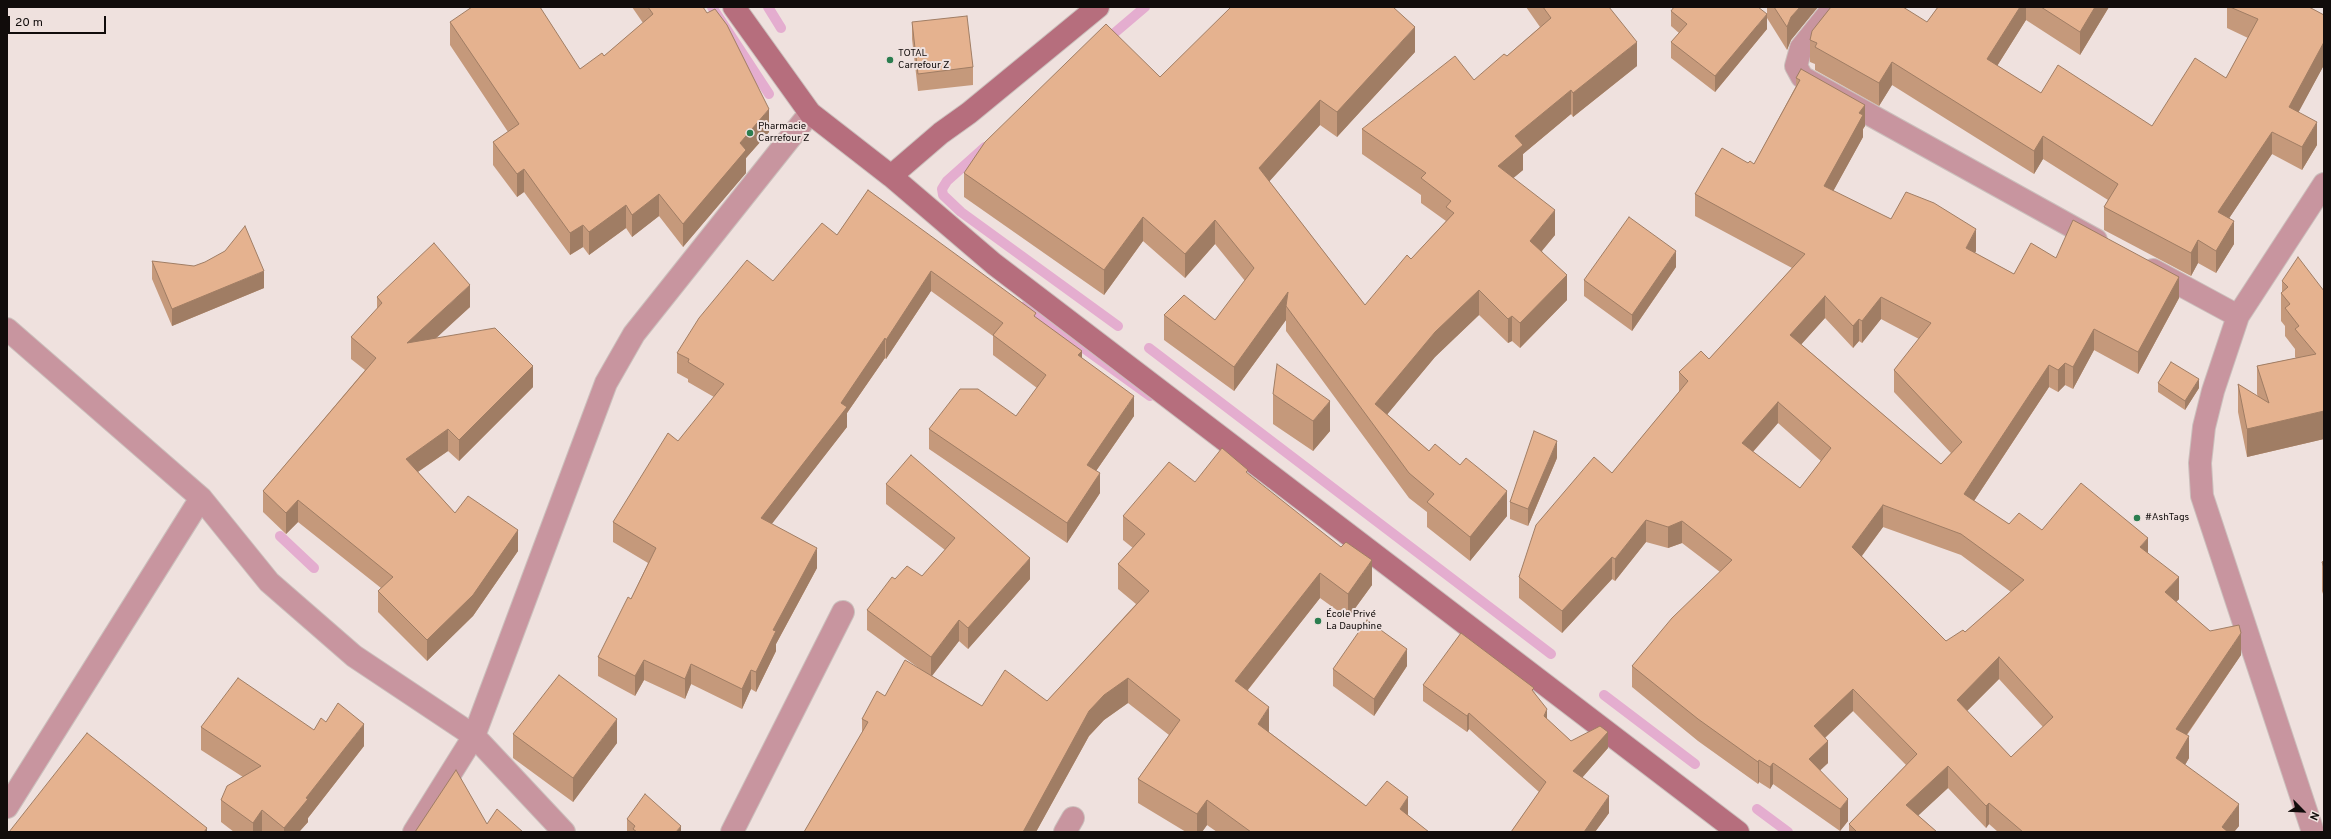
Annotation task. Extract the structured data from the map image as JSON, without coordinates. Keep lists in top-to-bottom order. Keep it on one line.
{"places":["TOTAL Carrefour Z","Pharmacie Carrefour Z","#AshTags","École Privé La Dauphine"],"scale_bar":"20 m","north":"bottom right"}
